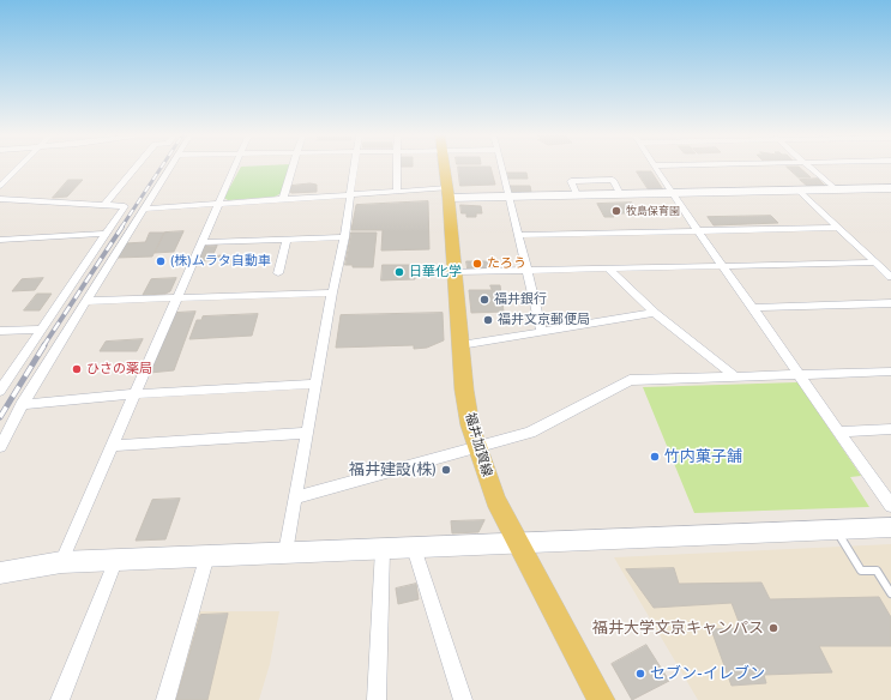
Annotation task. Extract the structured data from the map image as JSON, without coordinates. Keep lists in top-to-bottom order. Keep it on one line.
{"streets":{"main road":["福井加賀線"]},"places":["牧島保育園","(株)ムラタ自動車","たろう","日華化学","福井銀行","福井文京郵便局","ひさの薬局","竹内菓子舗","福井建設(株)","福井大学文京キャンパス","セブン-イレブン"]}
